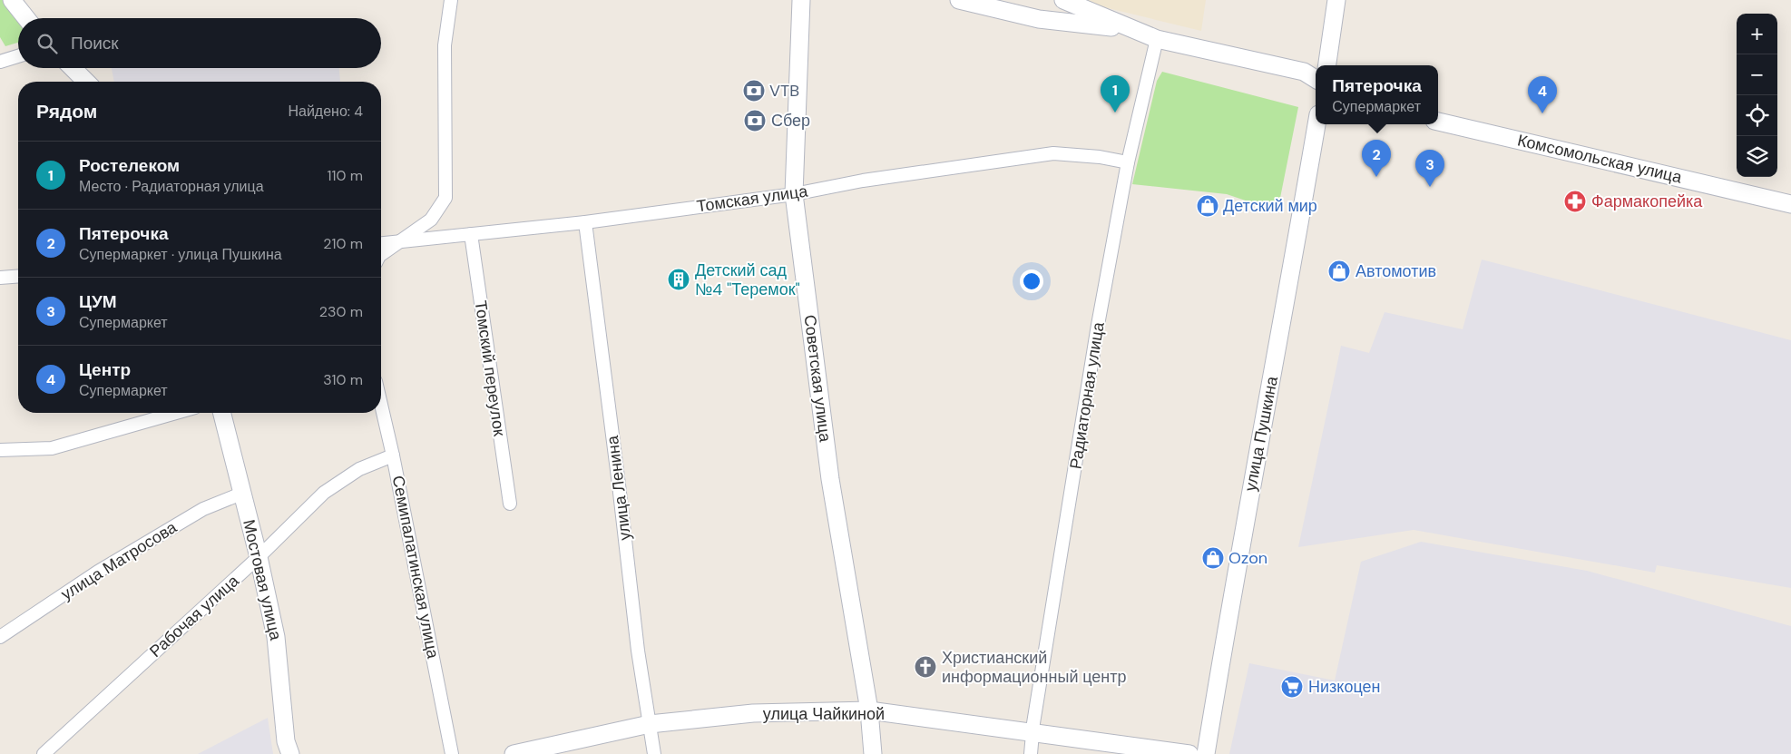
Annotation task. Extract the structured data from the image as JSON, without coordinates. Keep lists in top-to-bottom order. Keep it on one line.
{"streets":{"street":["Комсомольская улица","Томская улица","Томский переулок","Советская улица","Радиаторная улица","улица Пушкина","улица Ленина","улица Матросова","Семипалатинская улица","Мостовая улица","Рабочая улица","улица Чайкиной"]},"crossings":[["Томская улица","Томский переулок"],["Томская улица","Советская улица"],["Томская улица","Радиаторная улица"],["Томская улица","улица Ленина"],["Советская улица","улица Чайкиной"],["Радиаторная улица","улица Чайкиной"],["улица Ленина","улица Чайкиной"],["улица Матросова","Мостовая улица"],["Семипалатинская улица","Рабочая улица"],["Мостовая улица","Рабочая улица"]],"places":{"bank":["VTB","Сбер"],"pharmacy":["Фармакопейка"],"shop":["Детский мир","Автомотив","Ozon"],"building":["Детский сад №4 \"Теремок\""],"church":["Христианский информационный центр"],"supermarket":["Низкоцен"]},"page":{"map_buttons":["+","−"],"search":"Поиск","popup":["Пятерочка","Супермаркет"],"pins":["1","4","2","3"],"heading":["Рядом","Найдено: 4"],"list":[{"mark":"1","name":"Ростелеком","note":"Место · Радиаторная улица","value":"110 m"},{"mark":"2","name":"Пятерочка","note":"Супермаркет · улица Пушкина","value":"210 m"},{"mark":"3","name":"ЦУМ","note":"Супермаркет","value":"230 m"},{"mark":"4","name":"Центр","note":"Супермаркет","value":"310 m"}]}}
